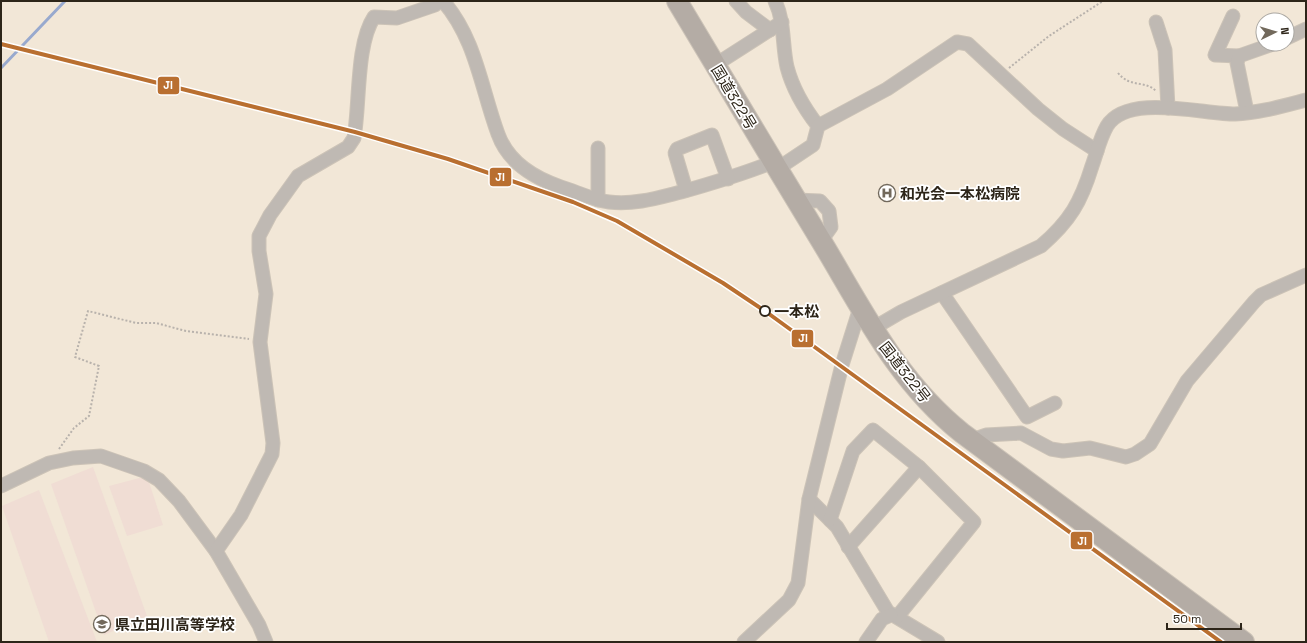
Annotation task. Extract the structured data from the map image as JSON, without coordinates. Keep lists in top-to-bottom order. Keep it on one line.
{"streets":{"highway":["国道322号"]},"places":{"hospital":["和光会一本松病院"],"other":["一本松"],"school or university":["県立田川高等学校"]},"lines":["transit line JI"],"scale_bar":"50 m","north":"right"}
